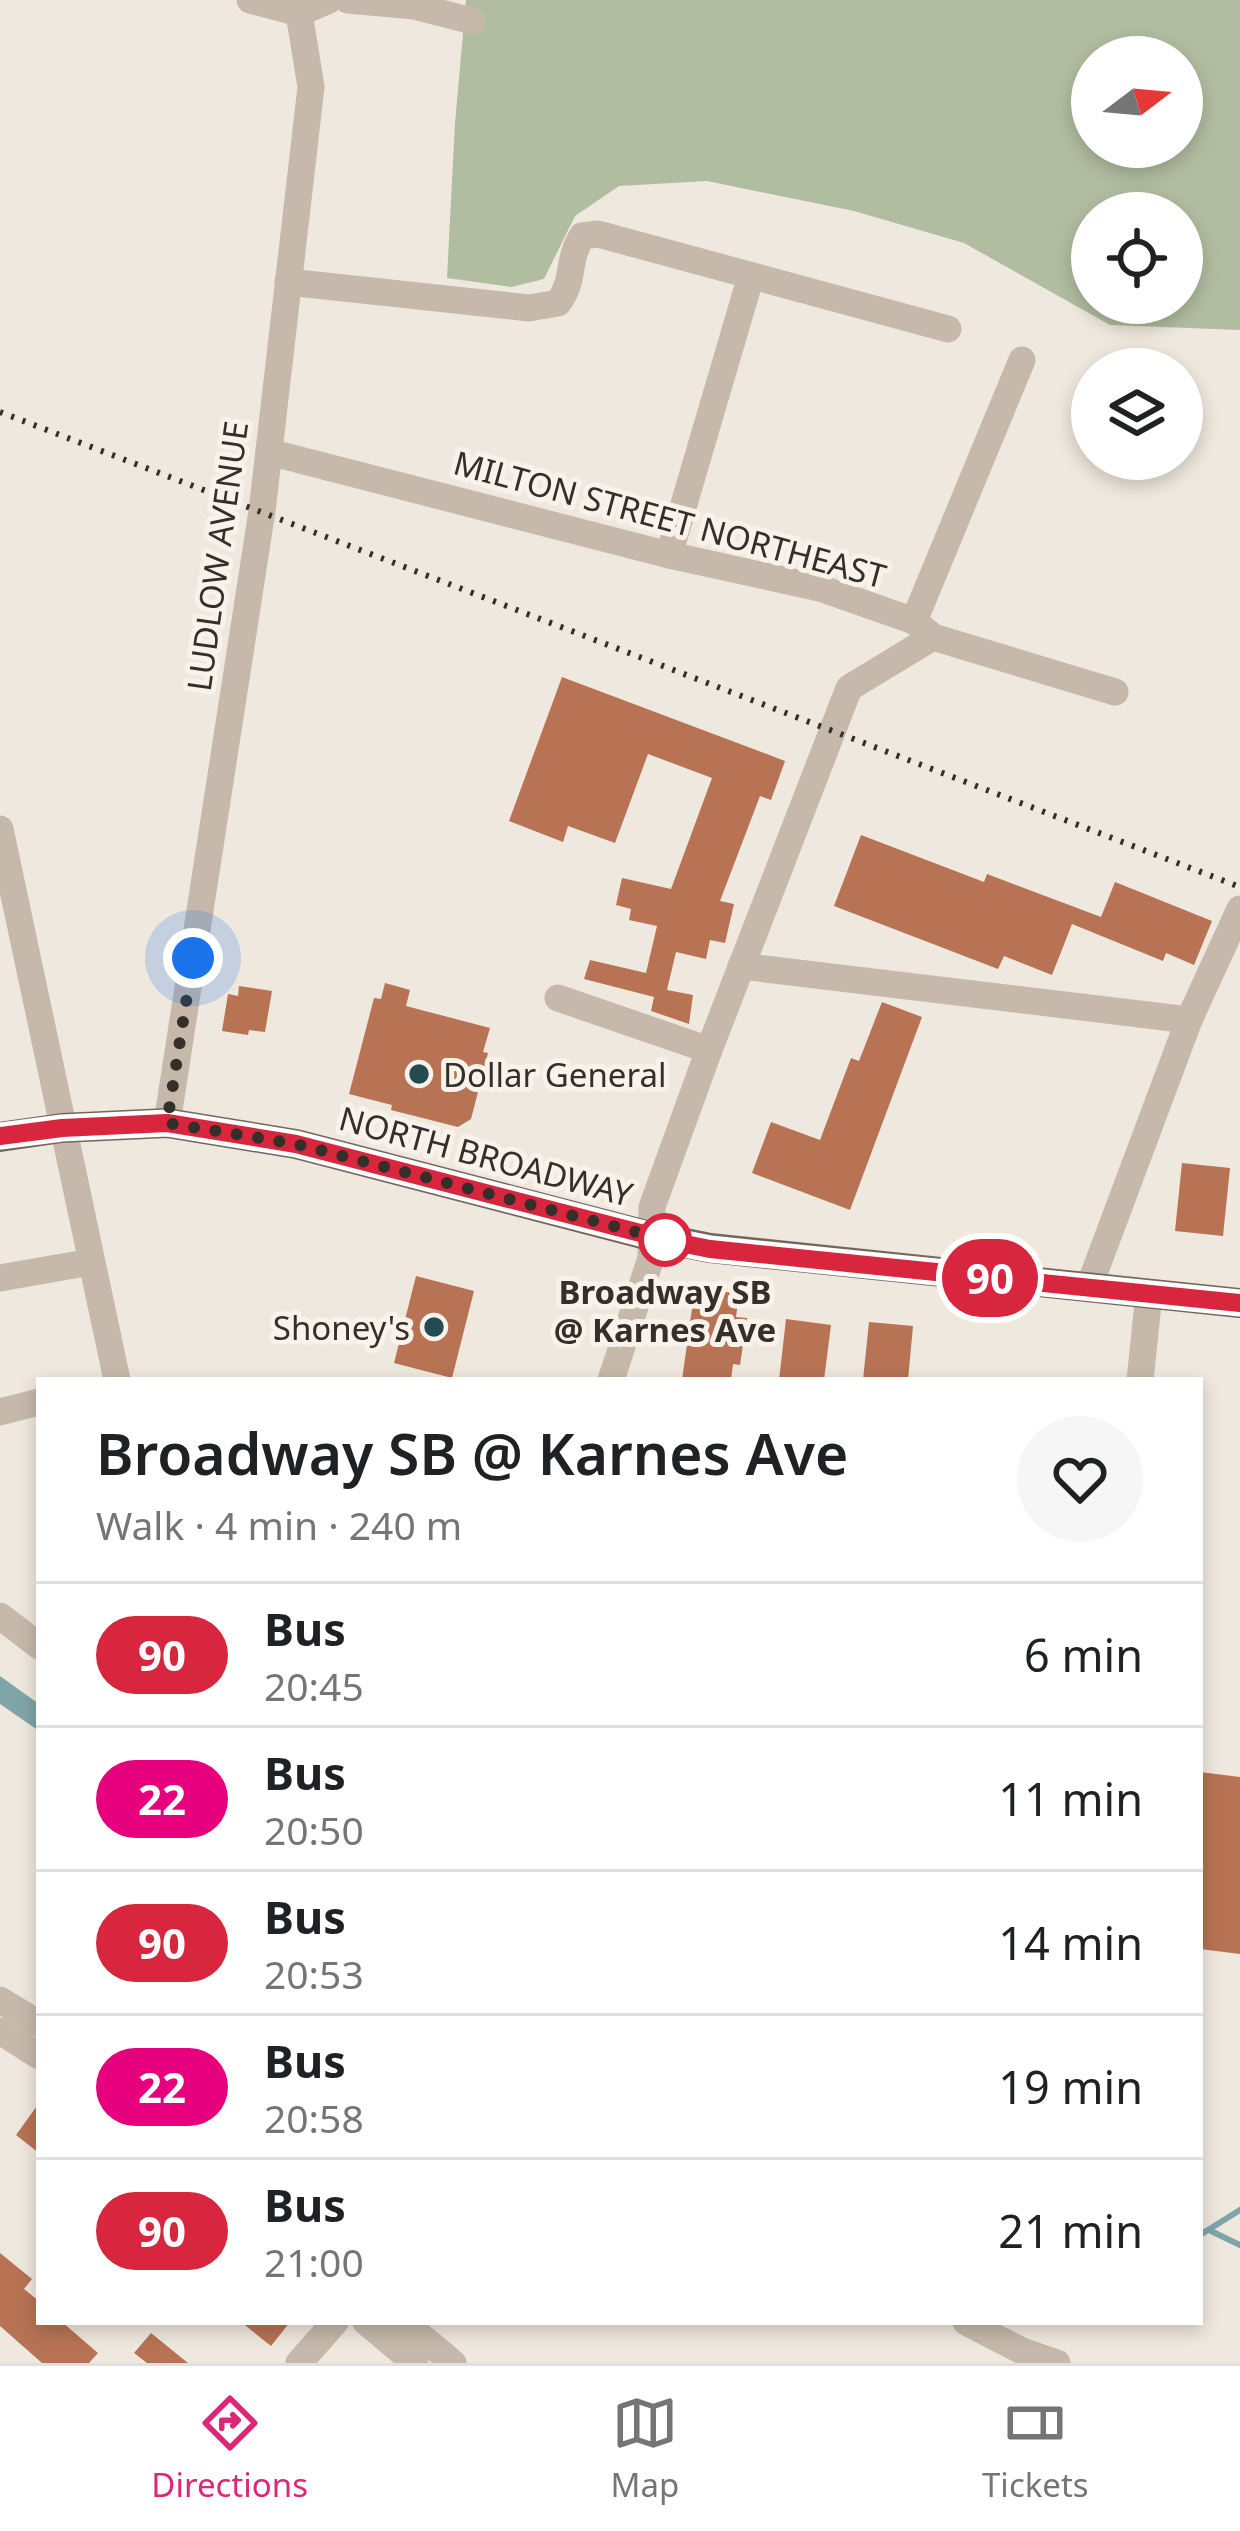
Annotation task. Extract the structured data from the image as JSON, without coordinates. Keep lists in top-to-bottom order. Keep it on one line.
{"streets":{"main road":["NORTH BROADWAY"],"street":["MILTON STREET NORTHEAST","LUDLOW AVENUE"]},"crossings":[["MILTON STREET NORTHEAST","LUDLOW AVENUE"],["LUDLOW AVENUE","NORTH BROADWAY"]],"places":["Dollar General","Broadway SB @ Karnes Ave","Shoney's"],"lines":["bus line 90"],"north":"right","page":{"on_map":"90","heading":["Broadway SB @ Karnes Ave","Walk · 4 min · 240 m"],"list":[{"mark":"90","name":"Bus","note":"20:45","value":"6 min"},{"mark":"22","name":"Bus","note":"20:50","value":"11 min"},{"mark":"90","name":"Bus","note":"20:53","value":"14 min"},{"mark":"22","name":"Bus","note":"20:58","value":"19 min"},{"mark":"90","name":"Bus","note":"21:00","value":"21 min"}],"tabs":["Directions","Map","Tickets"]}}
